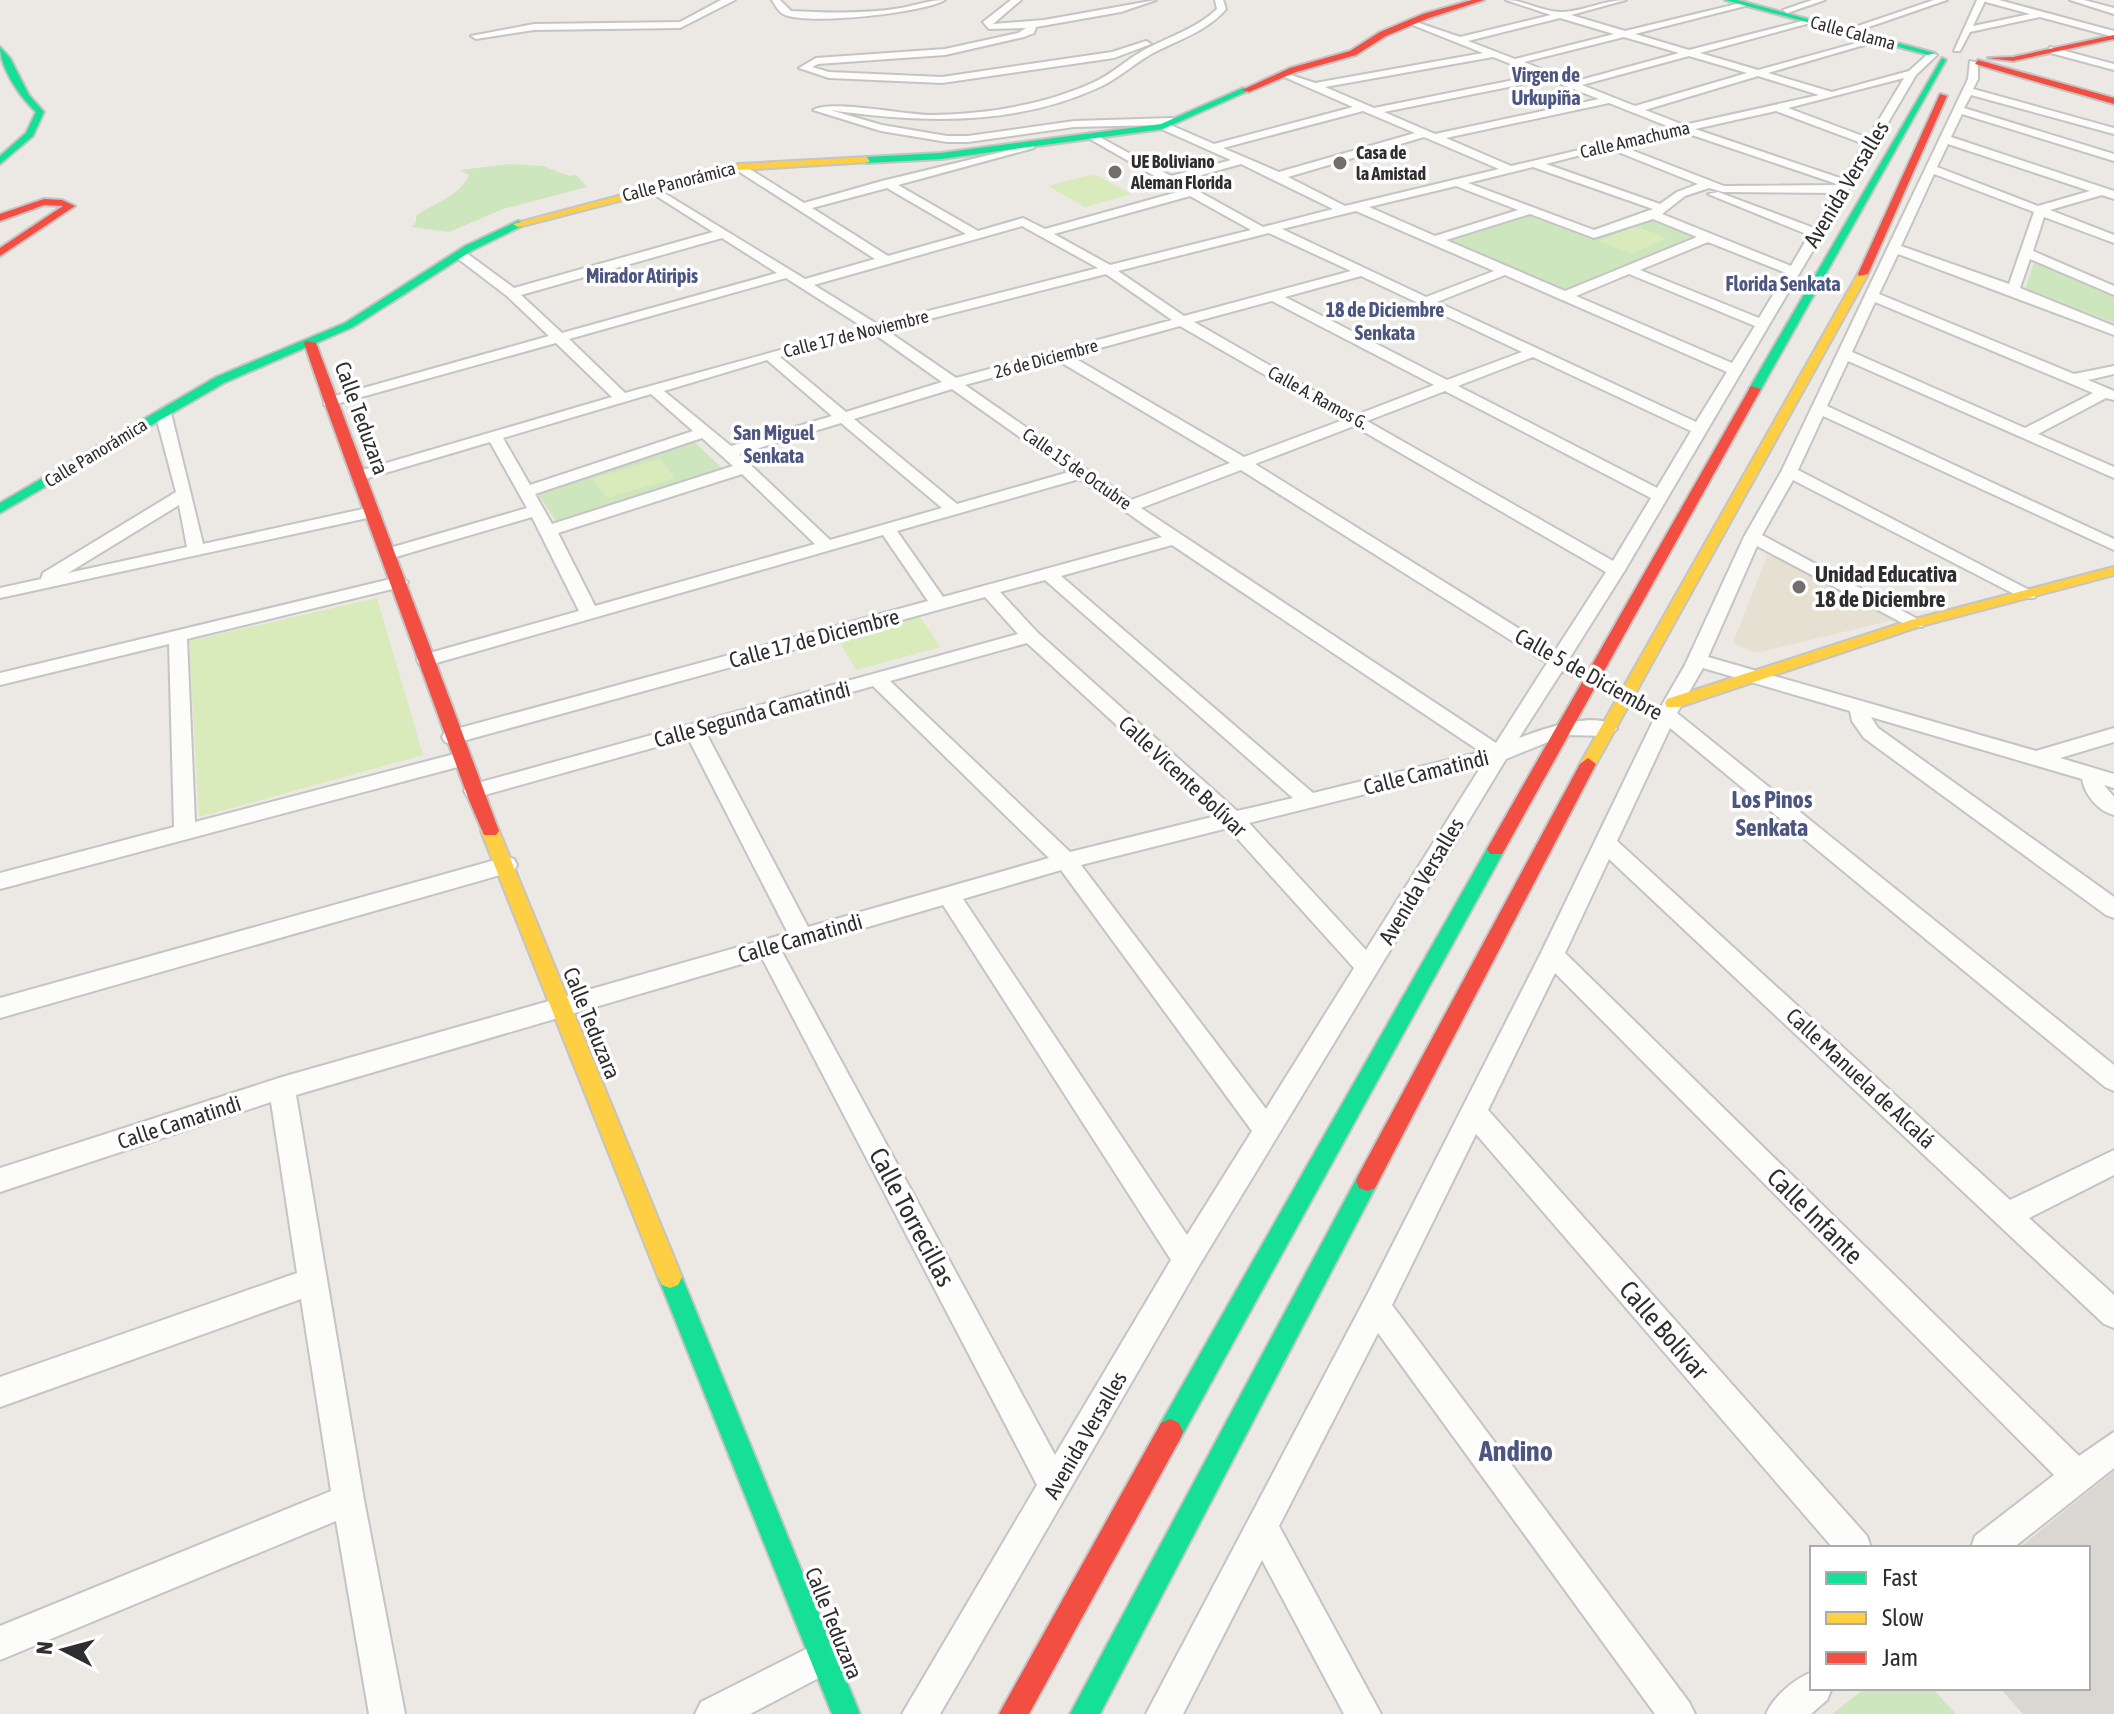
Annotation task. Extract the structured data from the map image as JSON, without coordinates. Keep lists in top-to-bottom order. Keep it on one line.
{"streets":{"street":["Calle Calama","Calle Amachuma","Calle Panorámica","Avenida Versalles","Calle 17 de Noviembre","26 de Diciembre","Calle A. Ramos G.","Calle Teduzara","Calle 15 de Octubre","Calle 17 de Diciembre","Calle 5 de Diciembre","Calle Segunda Camatindi","Calle Camatindi","Calle Vicente Bolívar","Calle Manuela de Alcalá","Calle Infante","Calle Torrecillas","Calle Bolívar"]},"crossings":[["Calle Calama","Avenida Versalles"],["Calle Amachuma","Avenida Versalles"],["Calle Amachuma","Calle 17 de Noviembre"],["Calle Panorámica","Calle Teduzara"],["Calle Panorámica","Calle 15 de Octubre"],["Avenida Versalles","Calle A. Ramos G."],["Avenida Versalles","Calle 15 de Octubre"],["Avenida Versalles","Calle 5 de Diciembre"],["Avenida Versalles","Calle Camatindi"],["Avenida Versalles","Calle Vicente Bolívar"],["Avenida Versalles","Calle Manuela de Alcalá"],["Avenida Versalles","Calle Infante"],["Avenida Versalles","Calle Torrecillas"],["Avenida Versalles","Calle Bolívar"],["Calle 17 de Noviembre","Calle A. Ramos G."],["Calle 17 de Noviembre","Calle Teduzara"],["Calle 17 de Noviembre","Calle 15 de Octubre"],["26 de Diciembre","Calle A. Ramos G."],["26 de Diciembre","Calle 15 de Octubre"],["26 de Diciembre","Calle 5 de Diciembre"],["Calle Teduzara","Calle 17 de Diciembre"],["Calle Teduzara","Calle Segunda Camatindi"],["Calle Teduzara","Calle Camatindi"],["Calle 15 de Octubre","Calle 17 de Diciembre"],["Calle 15 de Octubre","Calle Camatindi"],["Calle 17 de Diciembre","Calle Vicente Bolívar"],["Calle Segunda Camatindi","Calle Vicente Bolívar"],["Calle Camatindi","Calle Vicente Bolívar"],["Calle Camatindi","Calle Torrecillas"]],"districts":["Virgen de Urkupiña","Mirador Atiripis","Florida Senkata","18 de Diciembre Senkata","San Miguel Senkata","Los Pinos Senkata","Andino"],"places":["Casa de la Amistad","UE Boliviano Aleman Florida","Unidad Educativa 18 de Diciembre"],"legend":["Fast","Slow","Jam"],"north":"left"}
